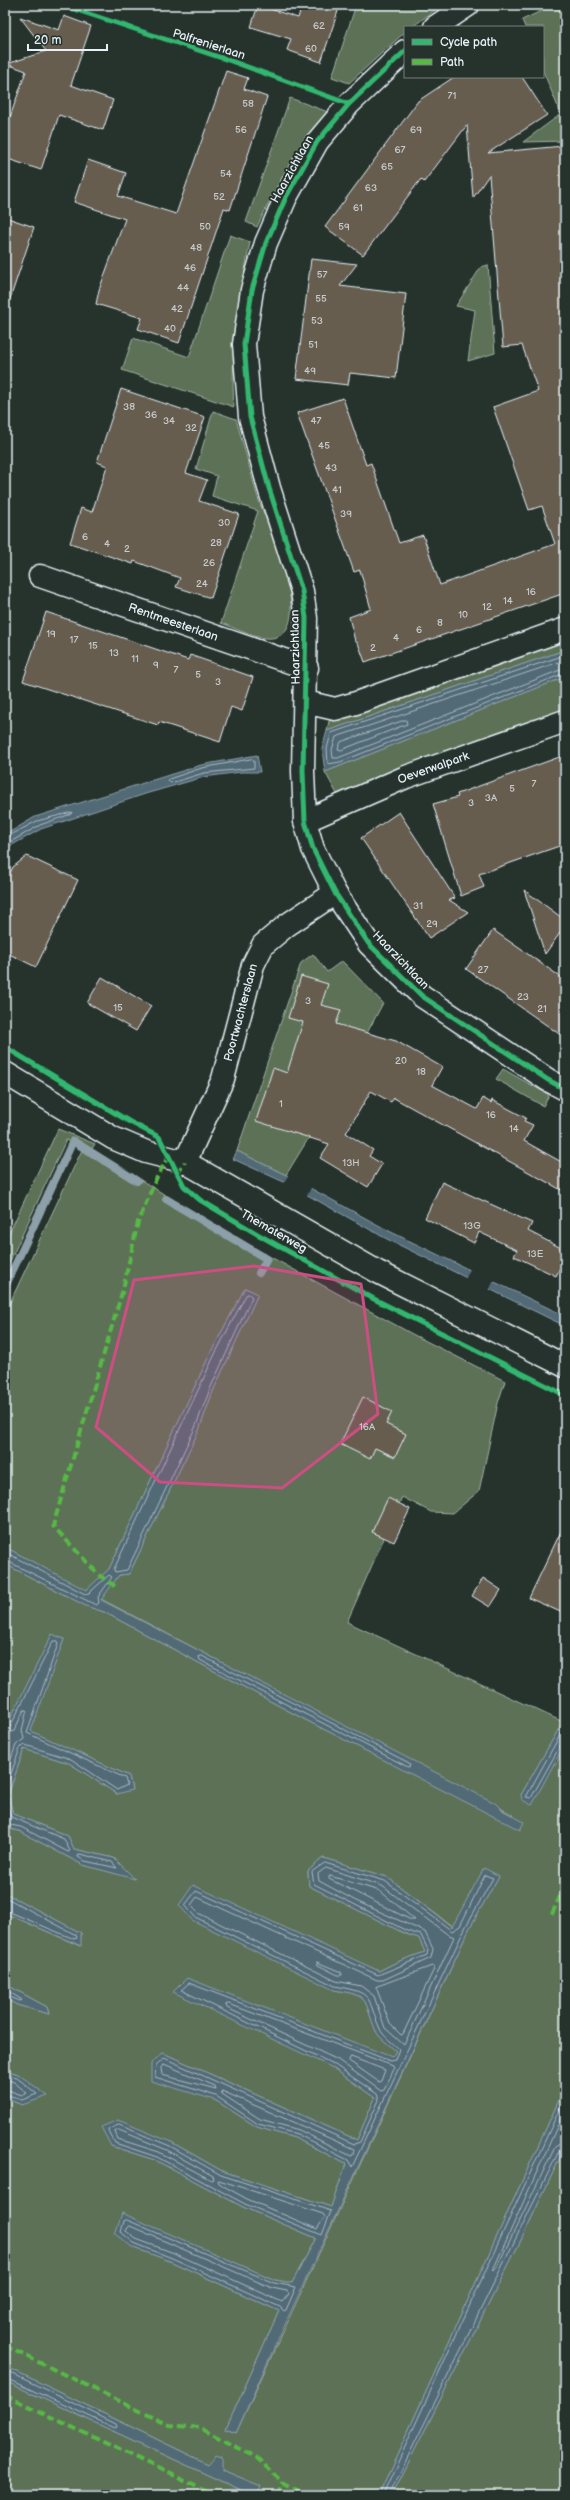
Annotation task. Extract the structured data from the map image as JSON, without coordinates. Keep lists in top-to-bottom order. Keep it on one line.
{"streets":{"street":["Haarzichtlaan","Rentmeesterlaan","Oeverwalpark","Poortwachterslaan","Thematerweg"],"cycle path":["Palfrenierlaan"]},"crossings":[["Haarzichtlaan","Rentmeesterlaan"],["Haarzichtlaan","Oeverwalpark"],["Haarzichtlaan","Poortwachterslaan"],["Poortwachterslaan","Thematerweg"]],"house_numbers":["62","60","71","58","56","69","67","65","54","63","52","61","50","59","48","46","57","44","55","42","53","40","51","49","38","36","34","47","32","45","43","41","39","30","6","28","4","2","26","24","16","14","12","10","8","6","19","4","17","15","2","13","11","9","7","5","3","7","5","3A","3","31","29","27","23","3","15","21","20","18","1","16","14","13H","13G","13E","16A"],"legend":["Cycle path","Path"],"scale_bar":"20 m"}
